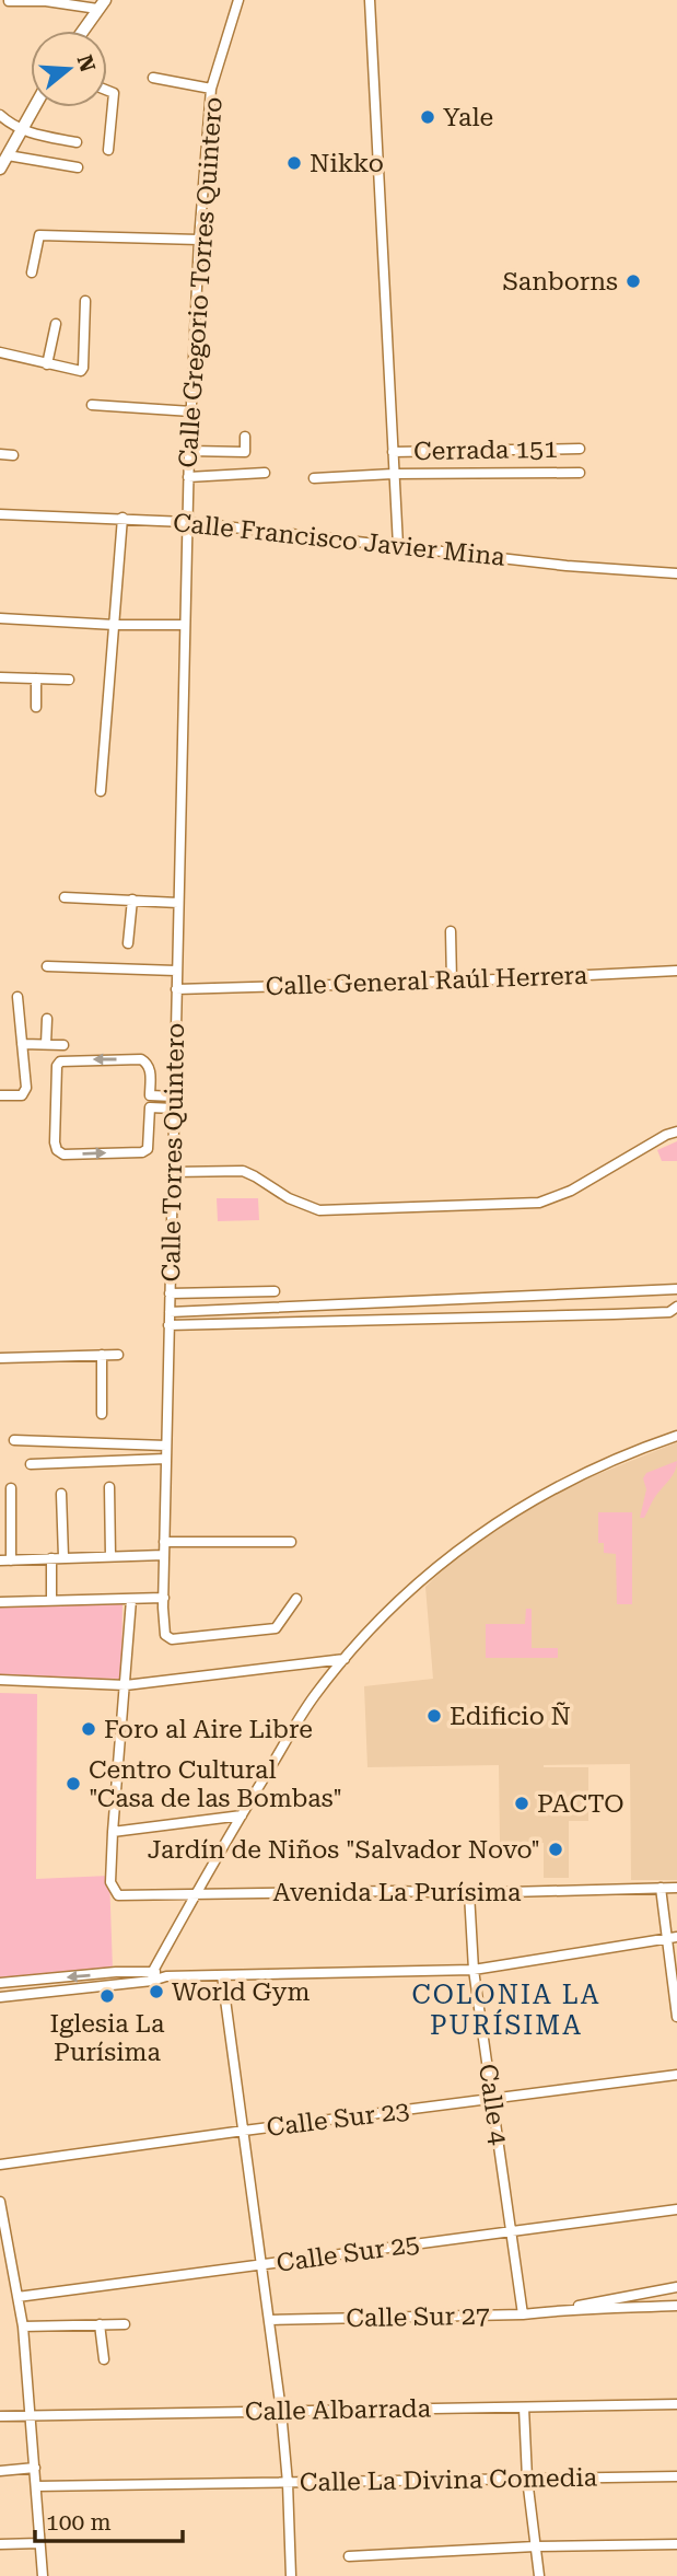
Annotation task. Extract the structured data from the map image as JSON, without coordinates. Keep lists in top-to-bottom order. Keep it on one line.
{"streets":{"street":["Calle Gregorio Torres Quintero","Cerrada 151","Calle Francisco Javier Mina","Calle General Raúl Herrera","Calle Torres Quintero","Avenida La Purísima","Calle 4","Calle Sur 23","Calle Sur 25","Calle Sur 27","Calle Albarrada","Calle La Divina Comedia"]},"crossings":[["Calle Gregorio Torres Quintero","Calle Francisco Javier Mina"],["Calle Gregorio Torres Quintero","Calle Torres Quintero"],["Calle Francisco Javier Mina","Calle Torres Quintero"],["Calle General Raúl Herrera","Calle Torres Quintero"],["Avenida La Purísima","Calle 4"],["Calle 4","Calle Sur 23"],["Calle 4","Calle Sur 25"],["Calle 4","Calle Sur 27"]],"districts":["COLONIA LA PURÍSIMA"],"places":["Yale","Nikko","Sanborns","Edificio Ñ","Foro al Aire Libre","Centro Cultural \"Casa de las Bombas\"","PACTO","Jardín de Niños \"Salvador Novo\"","World Gym","Iglesia La Purísima"],"scale_bar":"100 m","north":"right"}
